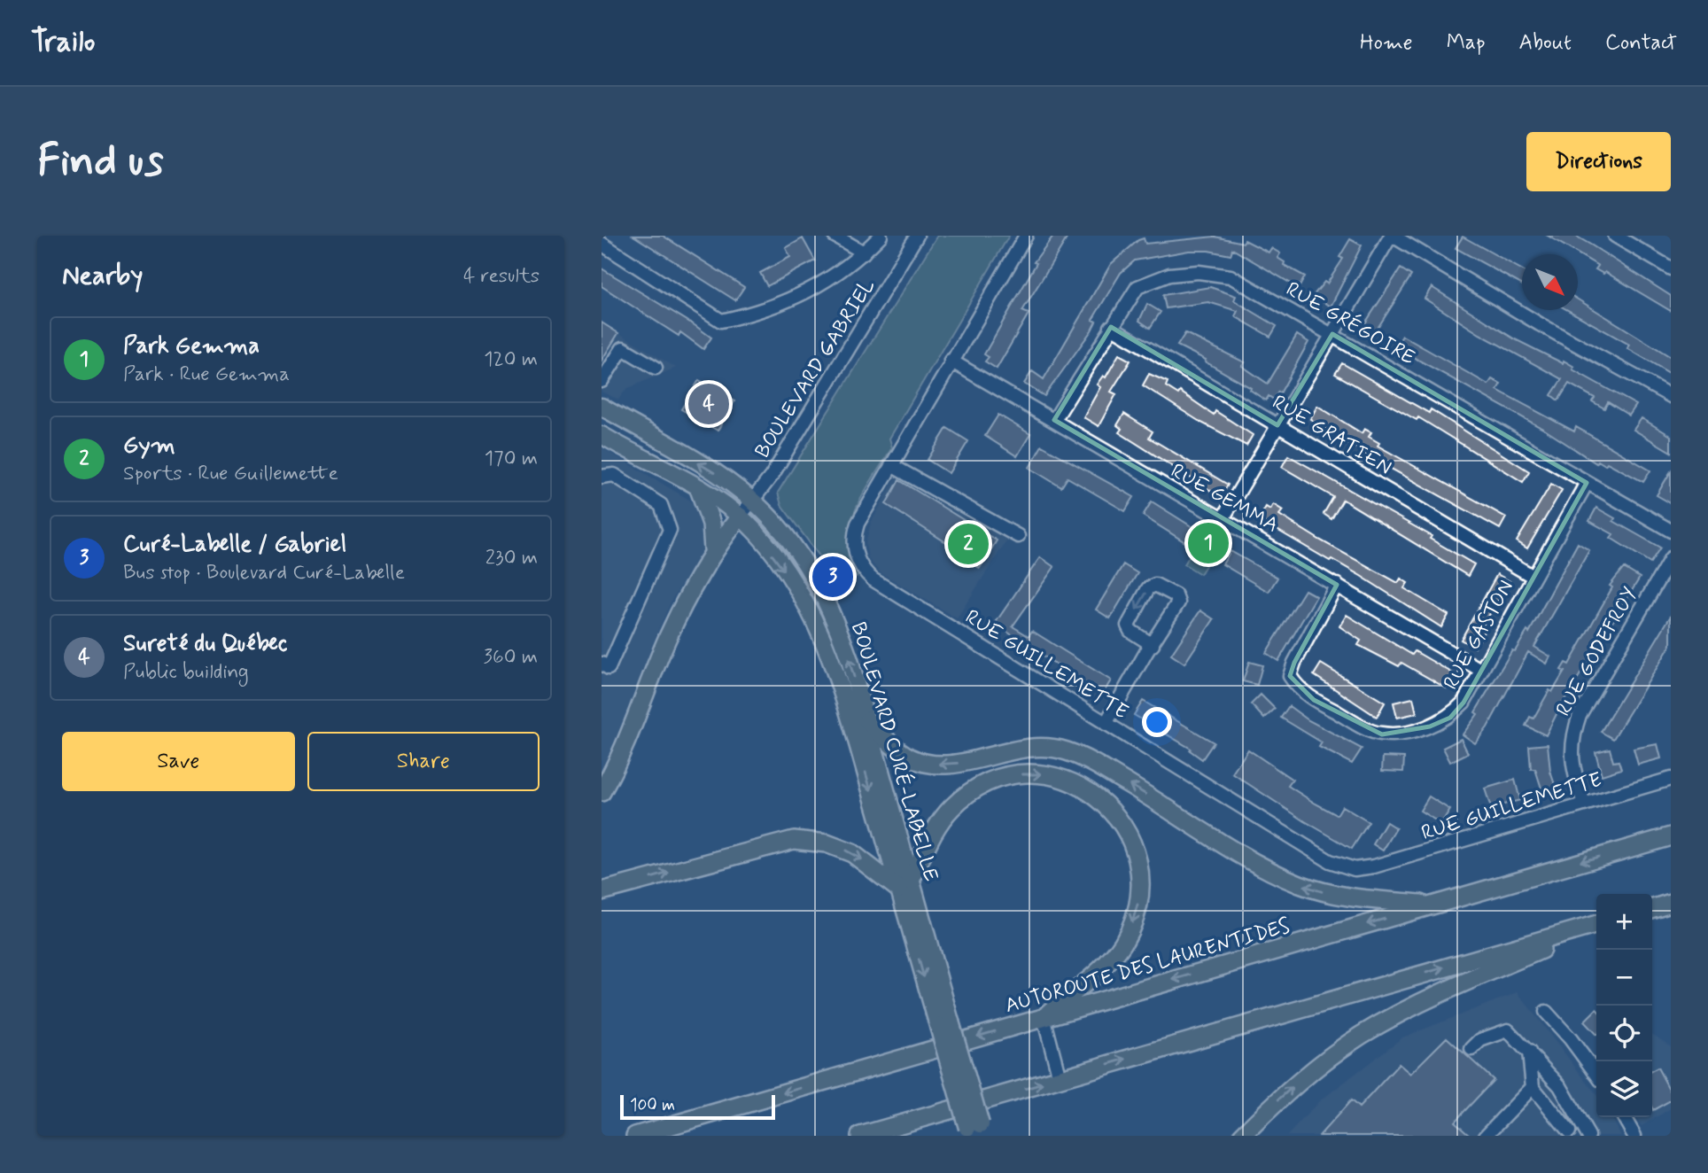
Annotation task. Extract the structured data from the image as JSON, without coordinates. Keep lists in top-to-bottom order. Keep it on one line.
{"streets":{"highway":["AUTOROUTE DES LAURENTIDES"],"main road":["BOULEVARD CURÉ-LABELLE"],"street":["RUE GRÉGOIRE","BOULEVARD GABRIEL","RUE GRATIEN","RUE GEMMA","RUE GASTON","RUE GODEFROY","RUE GUILLEMETTE"]},"crossings":[["RUE GRÉGOIRE","RUE GRATIEN"],["RUE GRÉGOIRE","RUE GEMMA"],["RUE GRÉGOIRE","RUE GASTON"],["BOULEVARD GABRIEL","BOULEVARD CURÉ-LABELLE"],["RUE GRATIEN","RUE GASTON"],["RUE GEMMA","RUE GASTON"],["RUE GEMMA","RUE GUILLEMETTE"],["RUE GODEFROY","RUE GUILLEMETTE"]],"scale_bar":"100 m","north":"bottom right","page":{"header":"Trailo","nav":["Home","Map","About","Contact"],"buttons":["Directions",["Save","Share"]],"title":"Find us","heading":["Nearby","4 results"],"list":[{"mark":"1","name":"Park Gemma","note":"Park · Rue Gemma","value":"120 m"},{"mark":"2","name":"Gym","note":"Sports · Rue Guillemette","value":"170 m"},{"mark":"3","name":"Curé-Labelle / Gabriel","note":"Bus stop · Boulevard Curé-Labelle","value":"230 m"},{"mark":"4","name":"Sureté du Québec","note":"Public building","value":"360 m"}],"pins":["4","1","2","3"],"map_buttons":["+","−"],"scale":"100 m"}}
